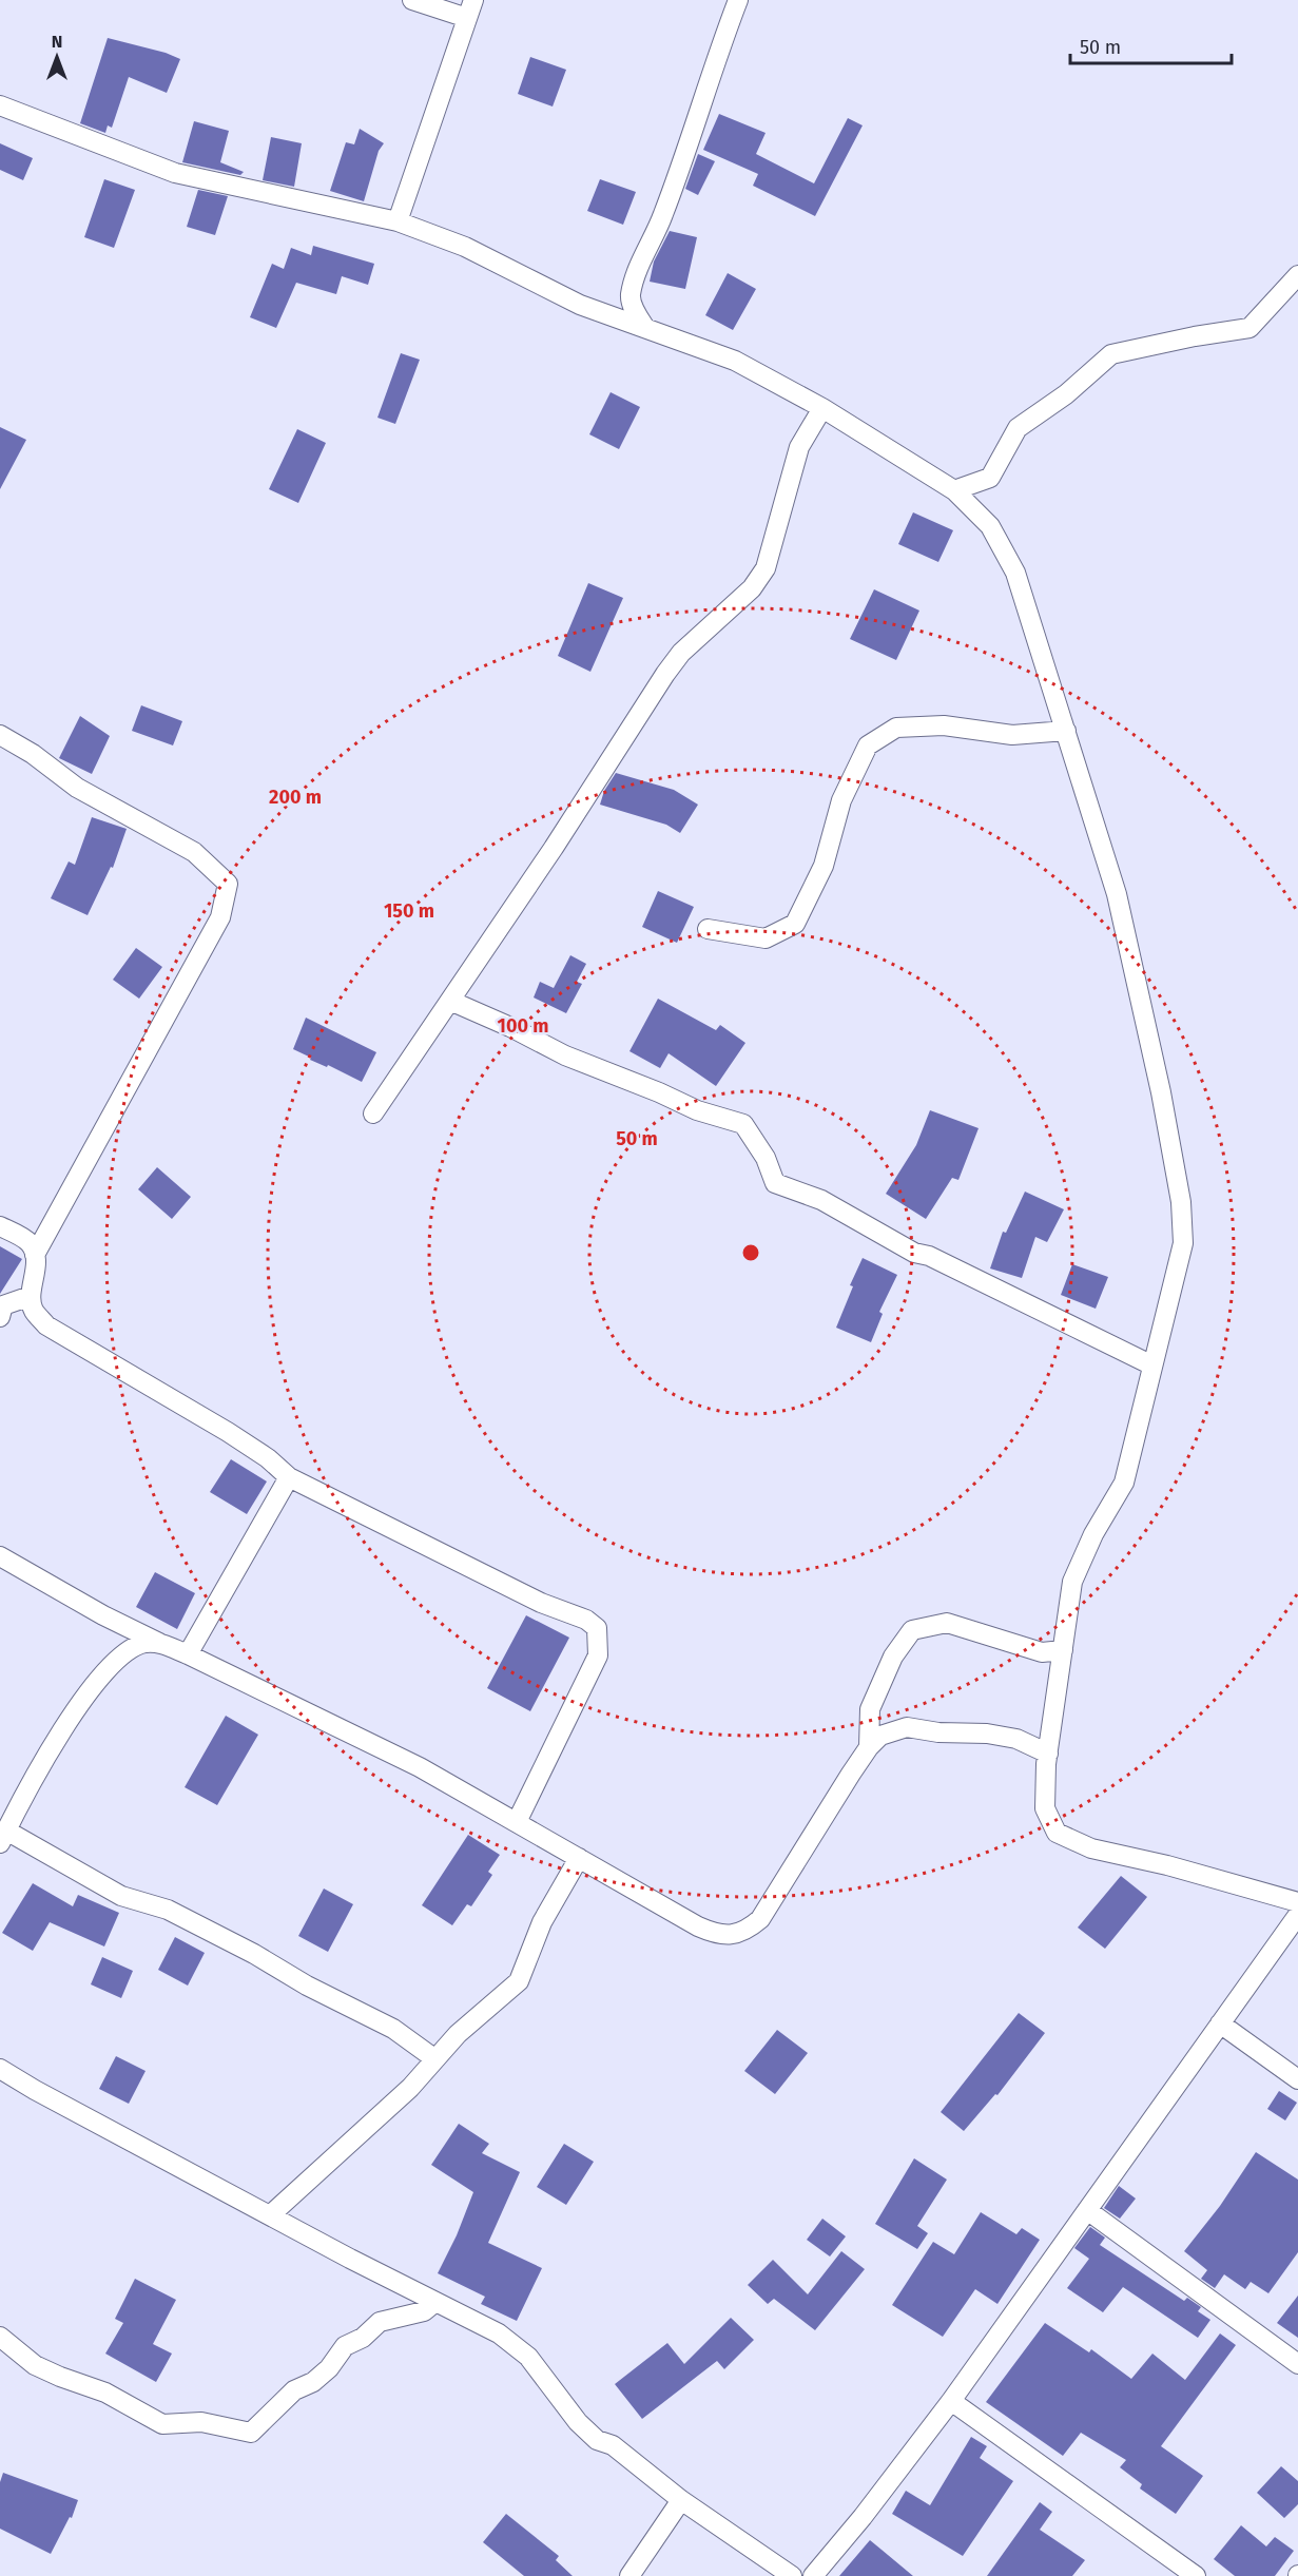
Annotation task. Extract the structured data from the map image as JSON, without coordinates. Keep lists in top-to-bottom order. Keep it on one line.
{"scale_bar":"50 m","north":"top","rings":["200 m","150 m","100 m","50 m"]}
